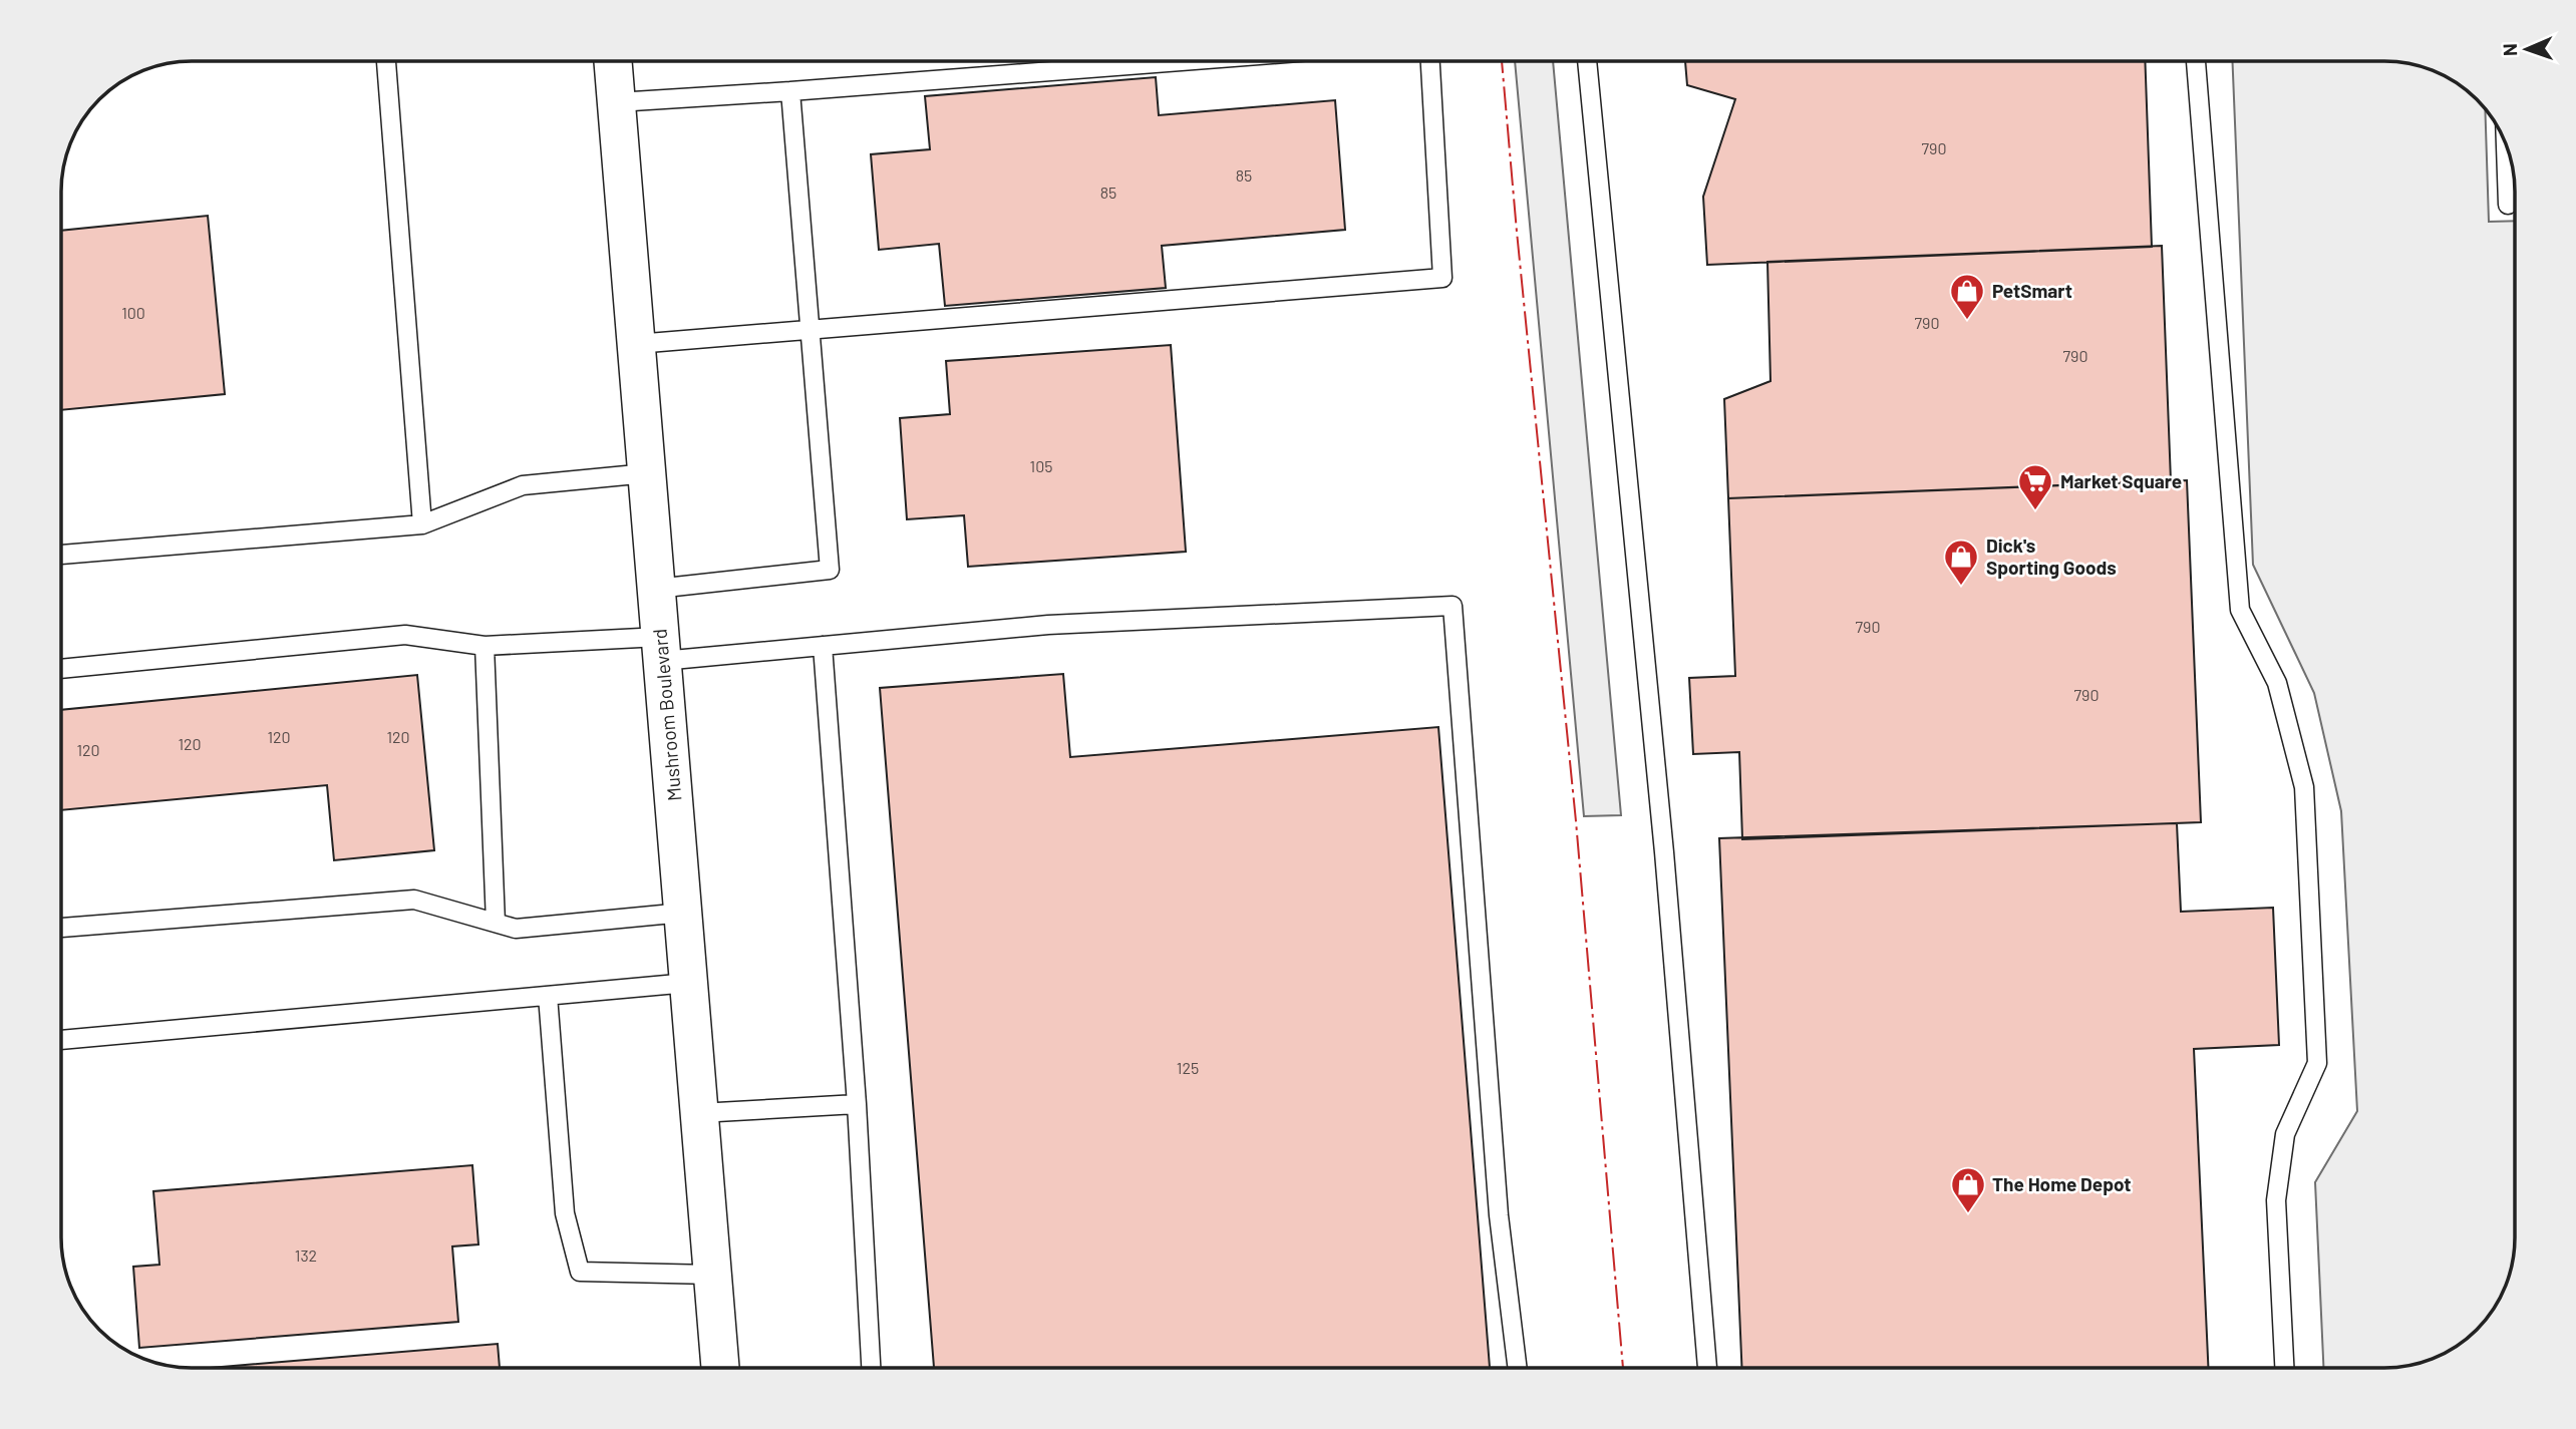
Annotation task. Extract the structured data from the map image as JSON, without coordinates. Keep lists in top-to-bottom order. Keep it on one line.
{"streets":{"street":["Mushroom Boulevard"]},"places":{"shop":["PetSmart","Dick's Sporting Goods","The Home Depot"],"supermarket":["Market Square"]},"house_numbers":["790","85","85","100","790","790","105","790","790","120","120","120","120","125","132"],"north":"left"}
